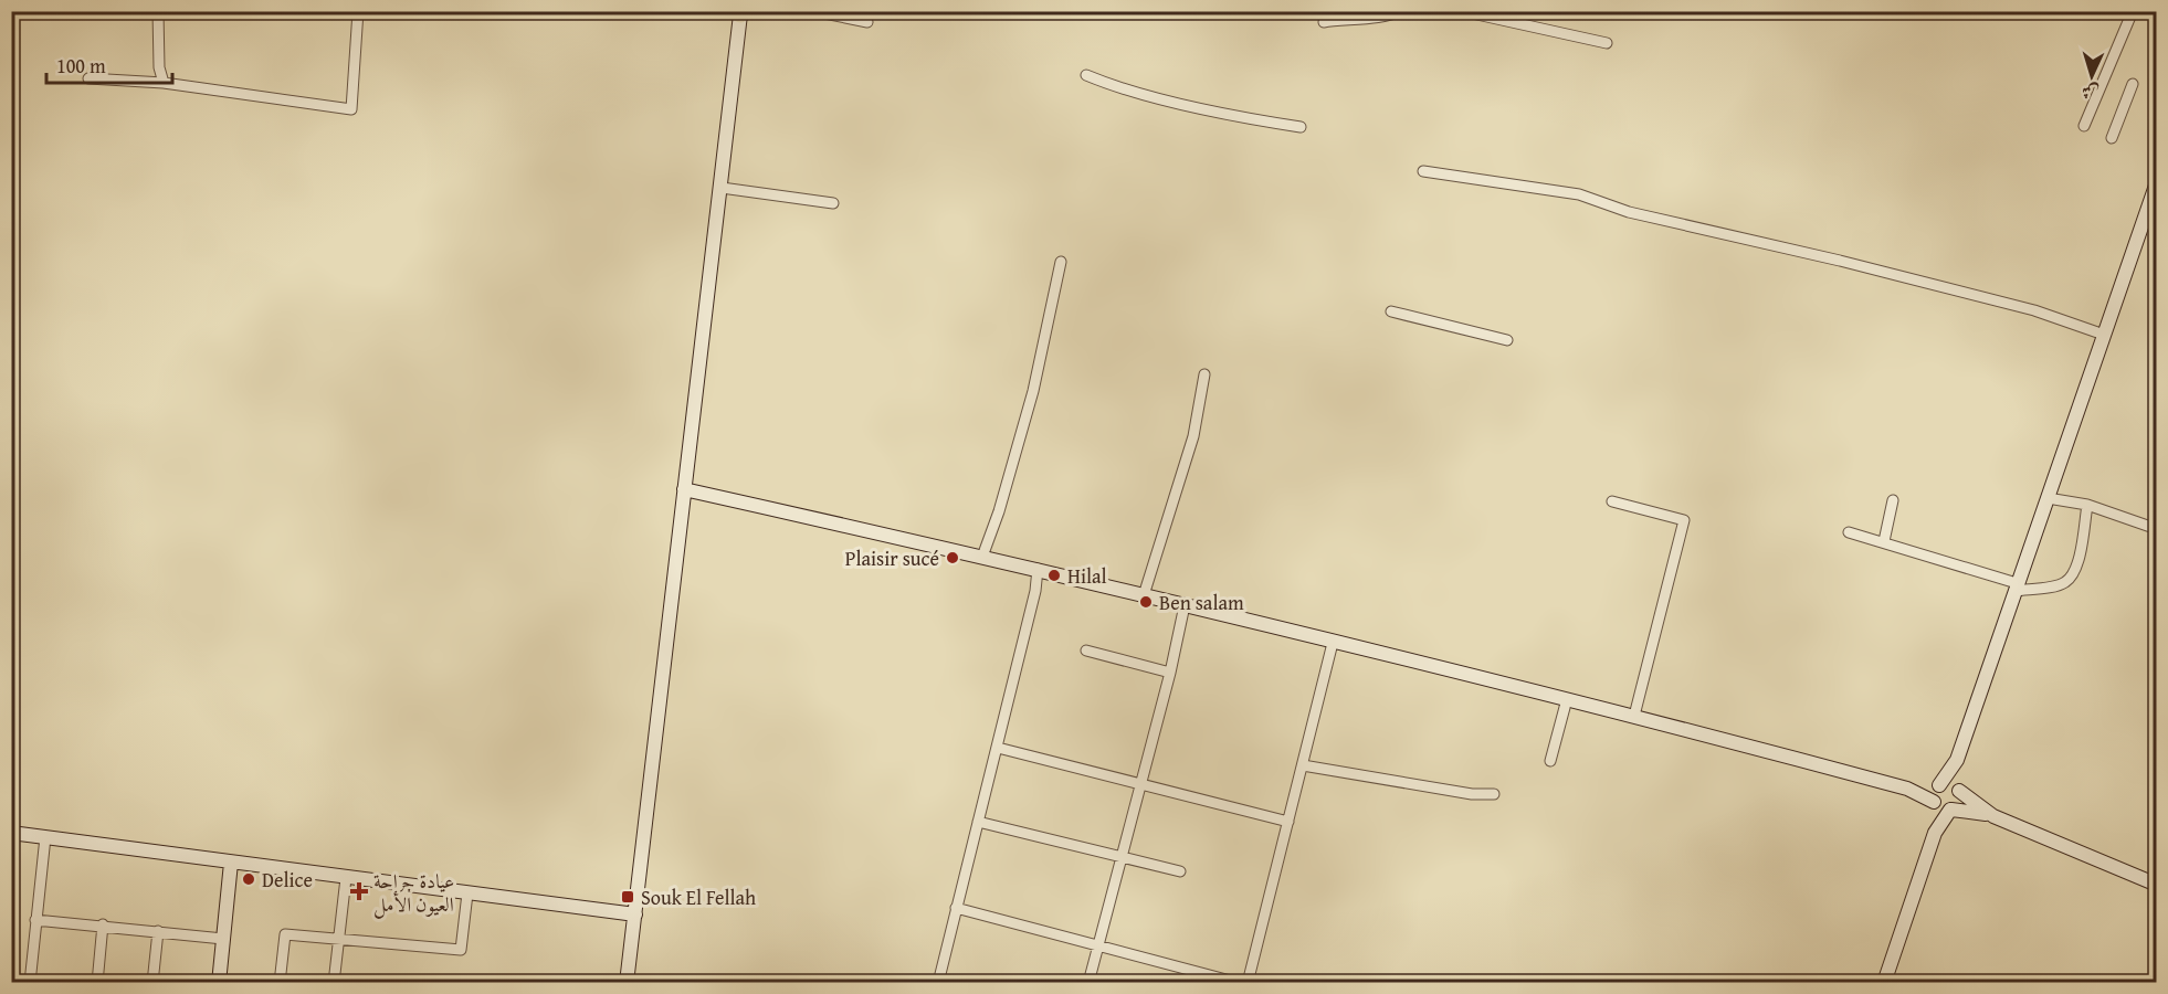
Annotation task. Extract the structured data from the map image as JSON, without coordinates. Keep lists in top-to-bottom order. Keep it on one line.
{"places":{"other":["Plaisir sucé","Hilal","Ben salam","Delice"],"health":["عيادة جراحة العيون الأمل"],"transit":["Souk El Fellah"]},"scale_bar":"100 m","north":"bottom"}
